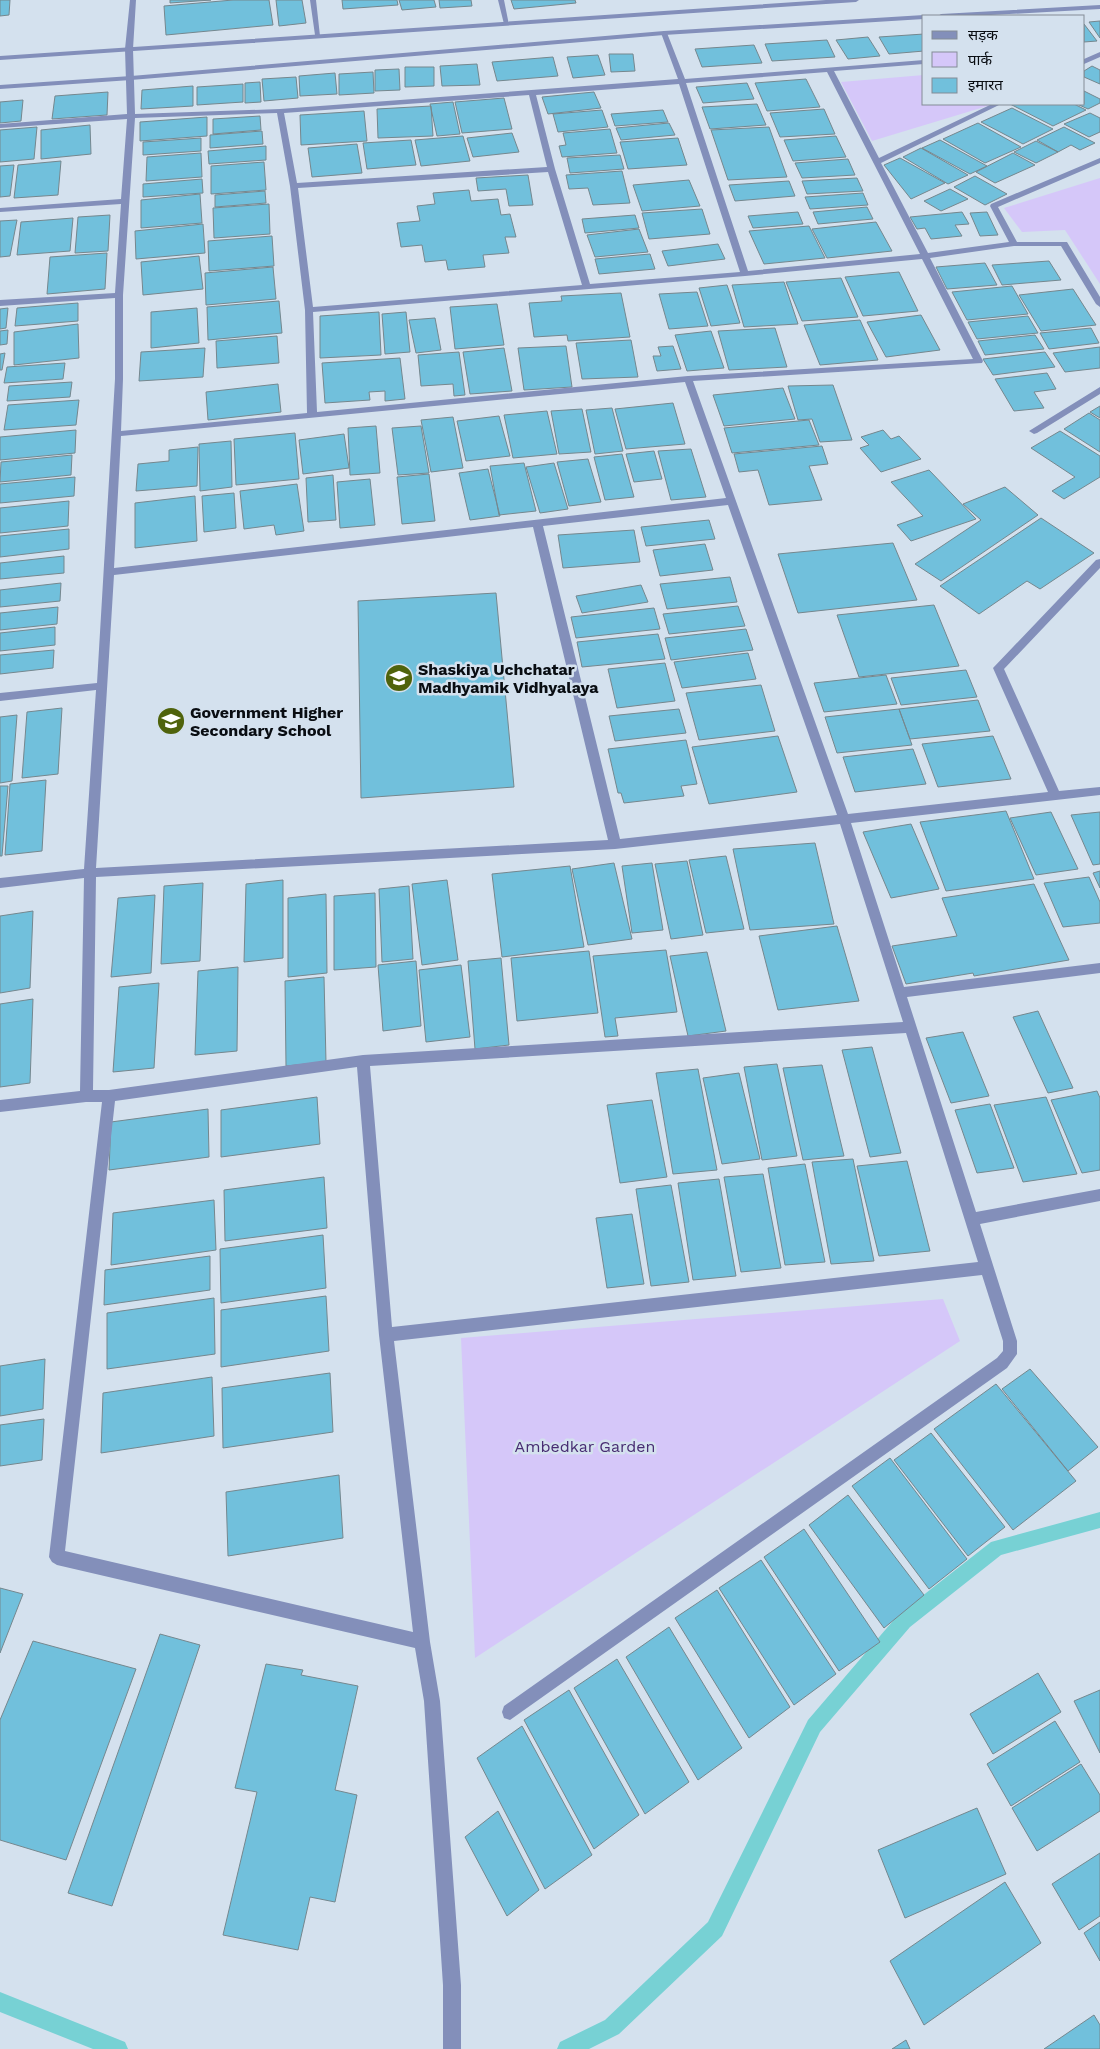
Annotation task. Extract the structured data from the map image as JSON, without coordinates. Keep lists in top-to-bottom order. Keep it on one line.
{"parks":["Ambedkar Garden"],"places":{"school or university":["Shaskiya Uchchatar Madhyamik Vidhyalaya","Government Higher Secondary School"]},"legend":["सड़क","पार्क","इमारत"]}
